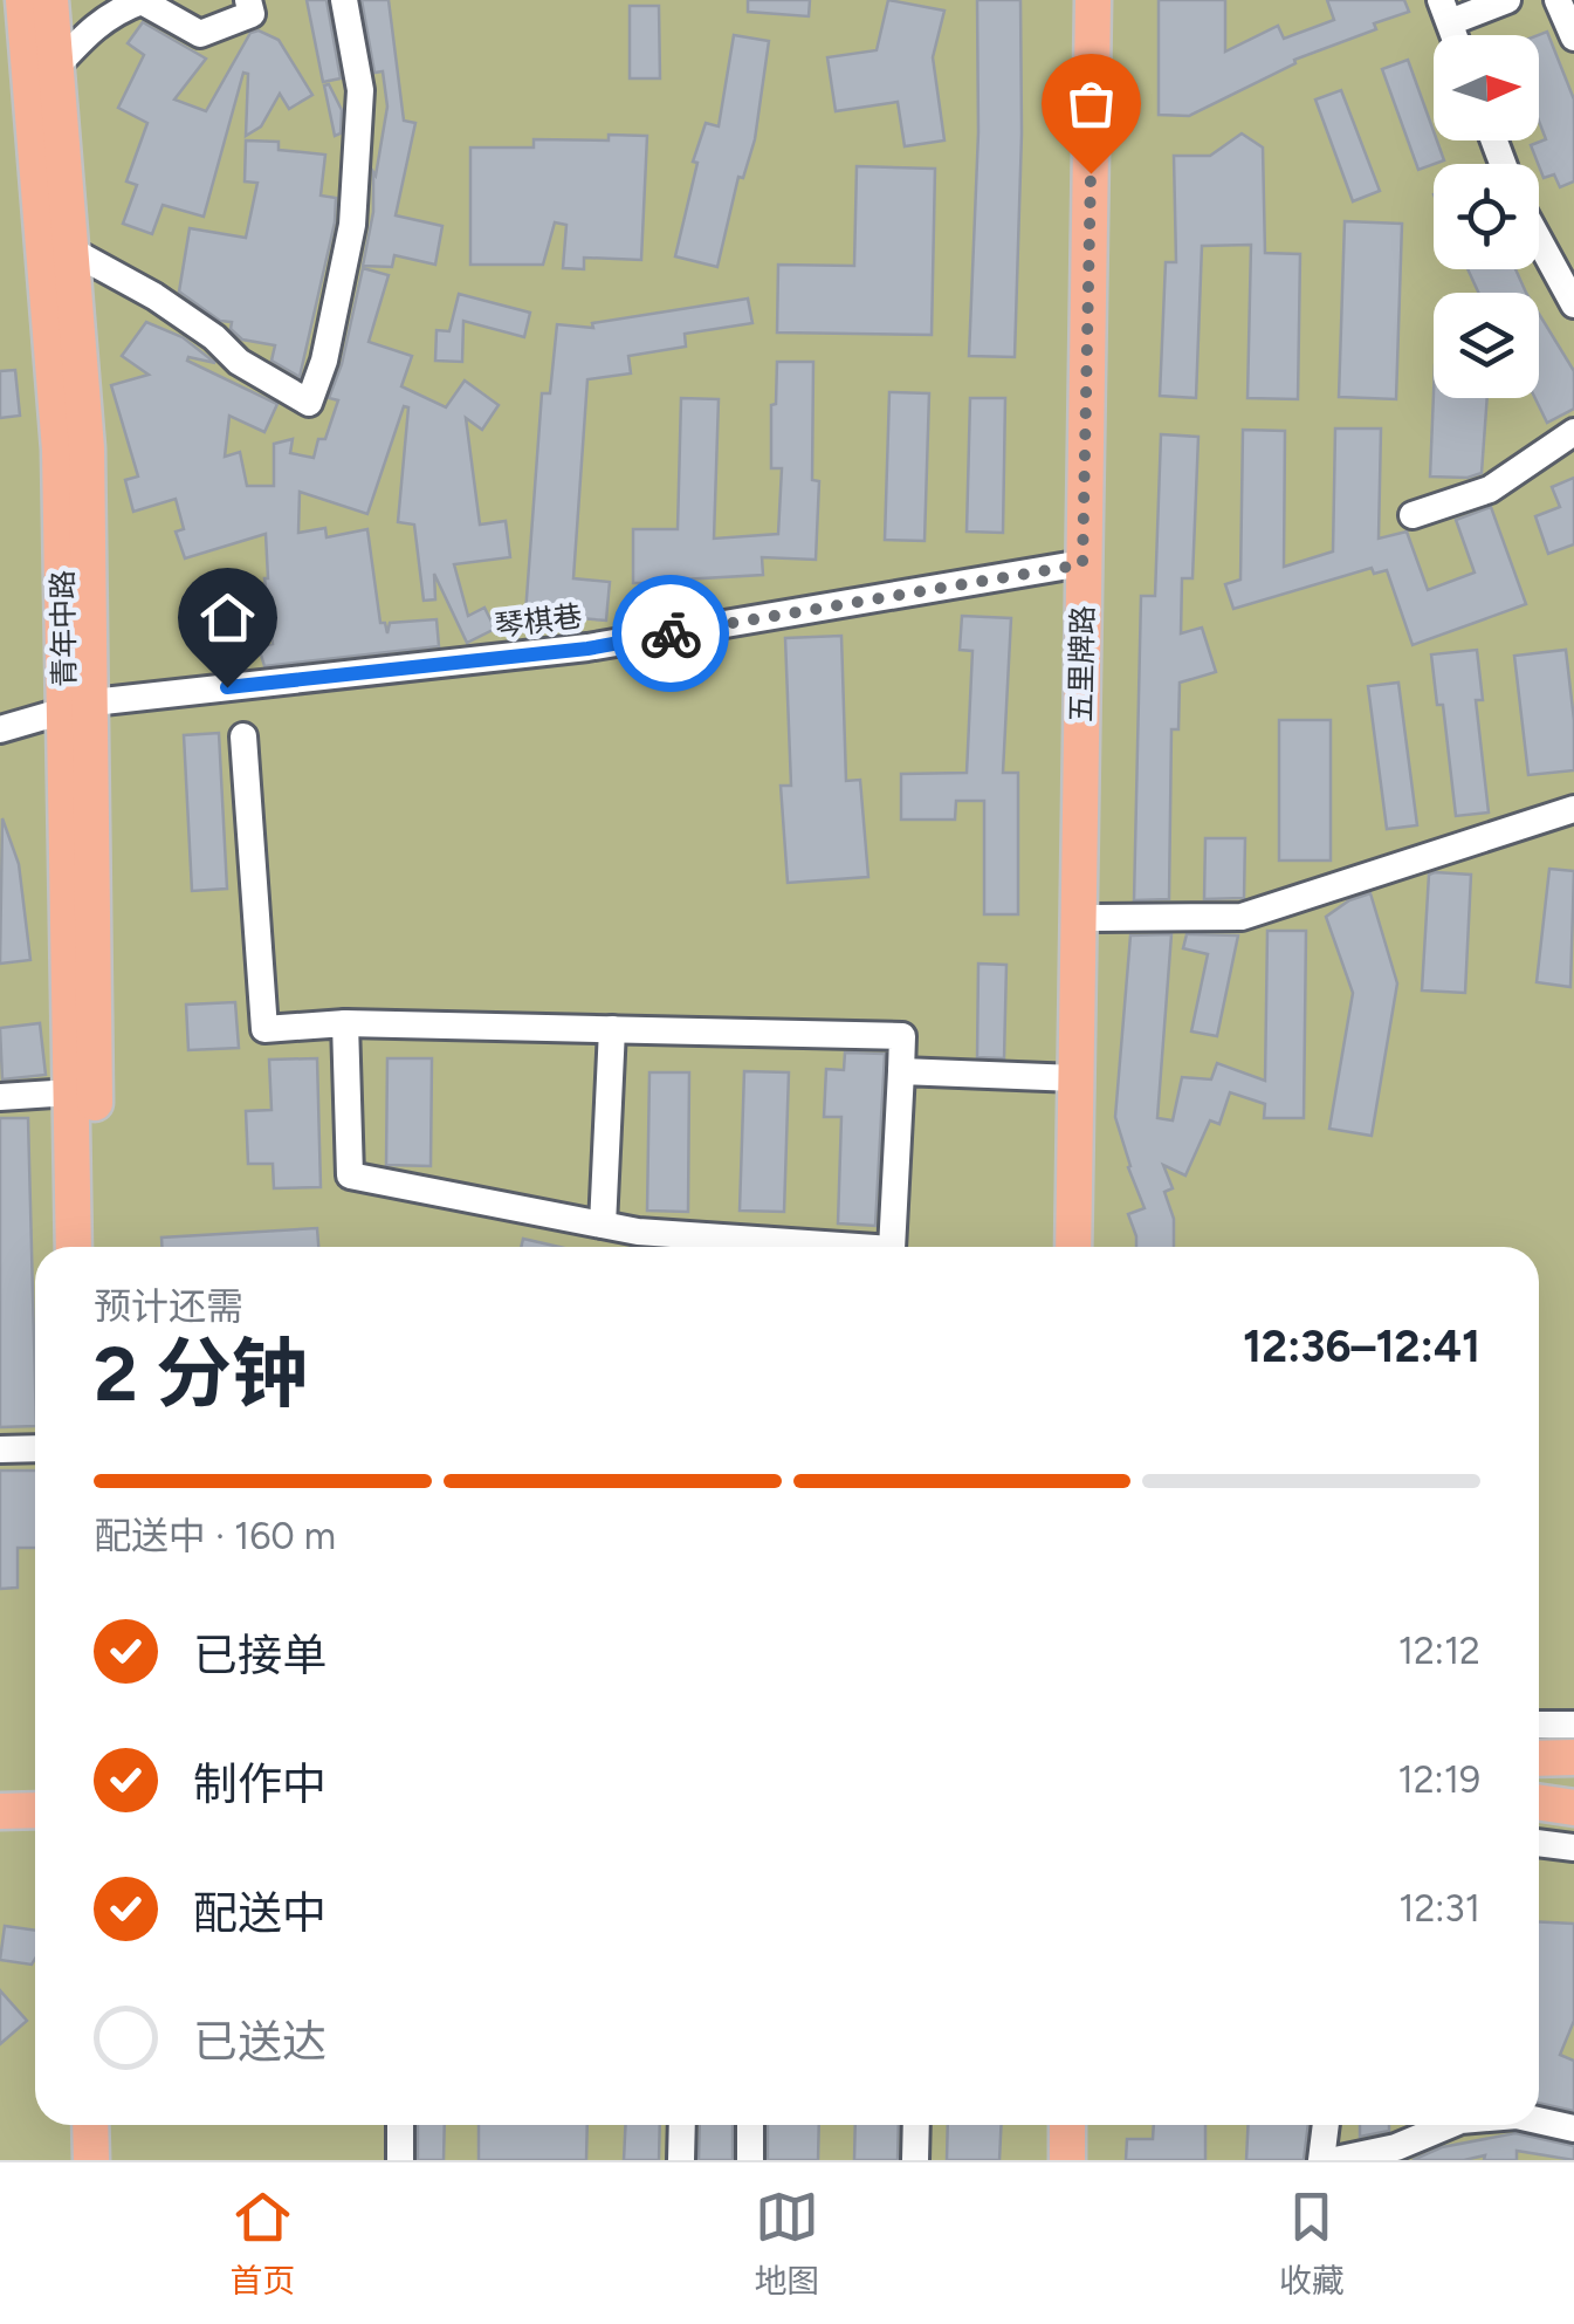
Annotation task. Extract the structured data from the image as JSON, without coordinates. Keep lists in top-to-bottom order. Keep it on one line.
{"streets":{"main road":["青年中路","五里牌路"],"street":["琴棋巷"]},"crossings":[["琴棋巷","青年中路"],["琴棋巷","五里牌路"]],"north":"right","page":{"heading":["2 分钟","预计还需","12:36–12:41"],"bar":"配送中 · 160 m","list":[["已接单","12:12"],["制作中","12:19"],["配送中","12:31"],"已送达"],"tabs":["首页","地图","收藏"]}}
